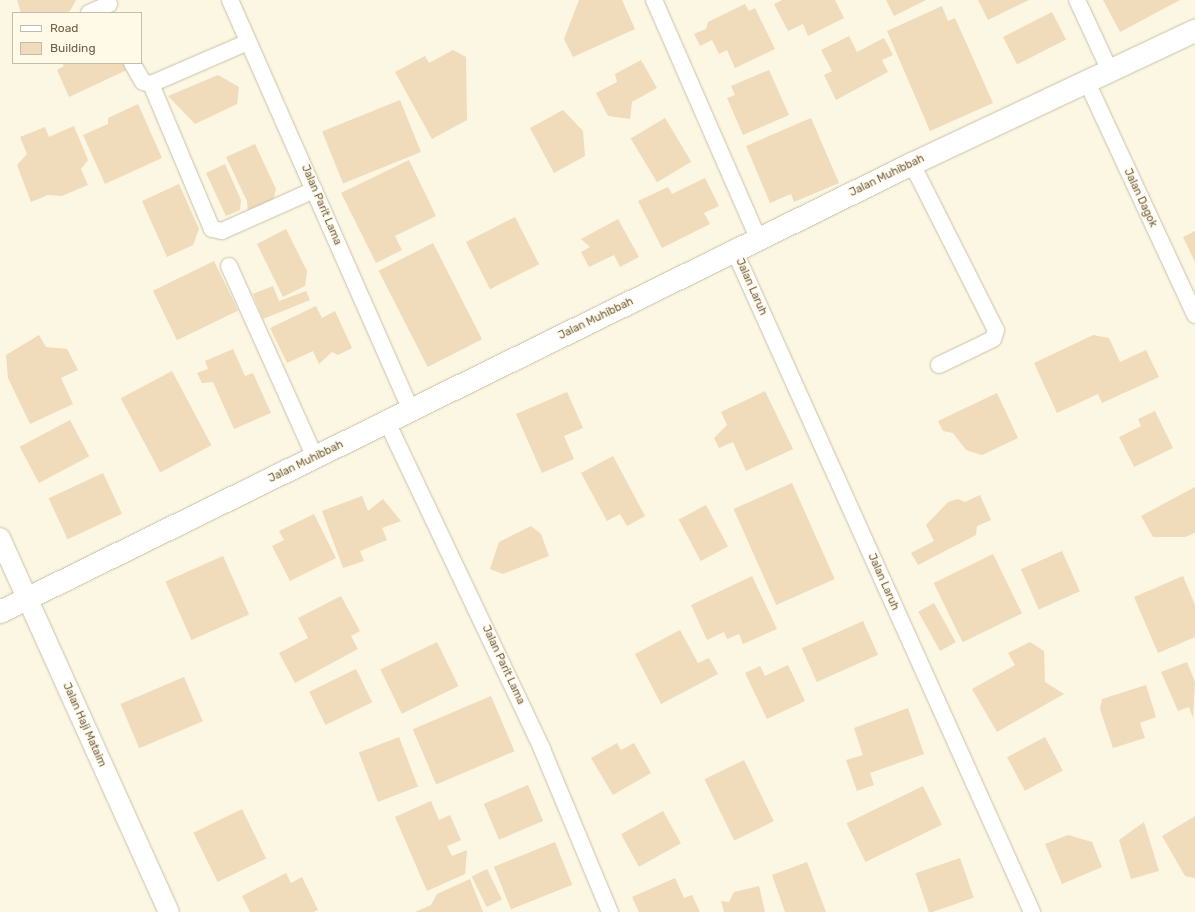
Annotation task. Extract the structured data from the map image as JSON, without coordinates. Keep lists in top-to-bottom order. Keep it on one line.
{"streets":{"main road":["Jalan Muhibbah"],"street":["Jalan Dagok","Jalan Parit Lama","Jalan Laruh","Jalan Haji Mataim"]},"crossings":[["Jalan Muhibbah","Jalan Dagok"],["Jalan Muhibbah","Jalan Parit Lama"],["Jalan Muhibbah","Jalan Laruh"],["Jalan Muhibbah","Jalan Haji Mataim"]],"legend":["Road","Building"]}
